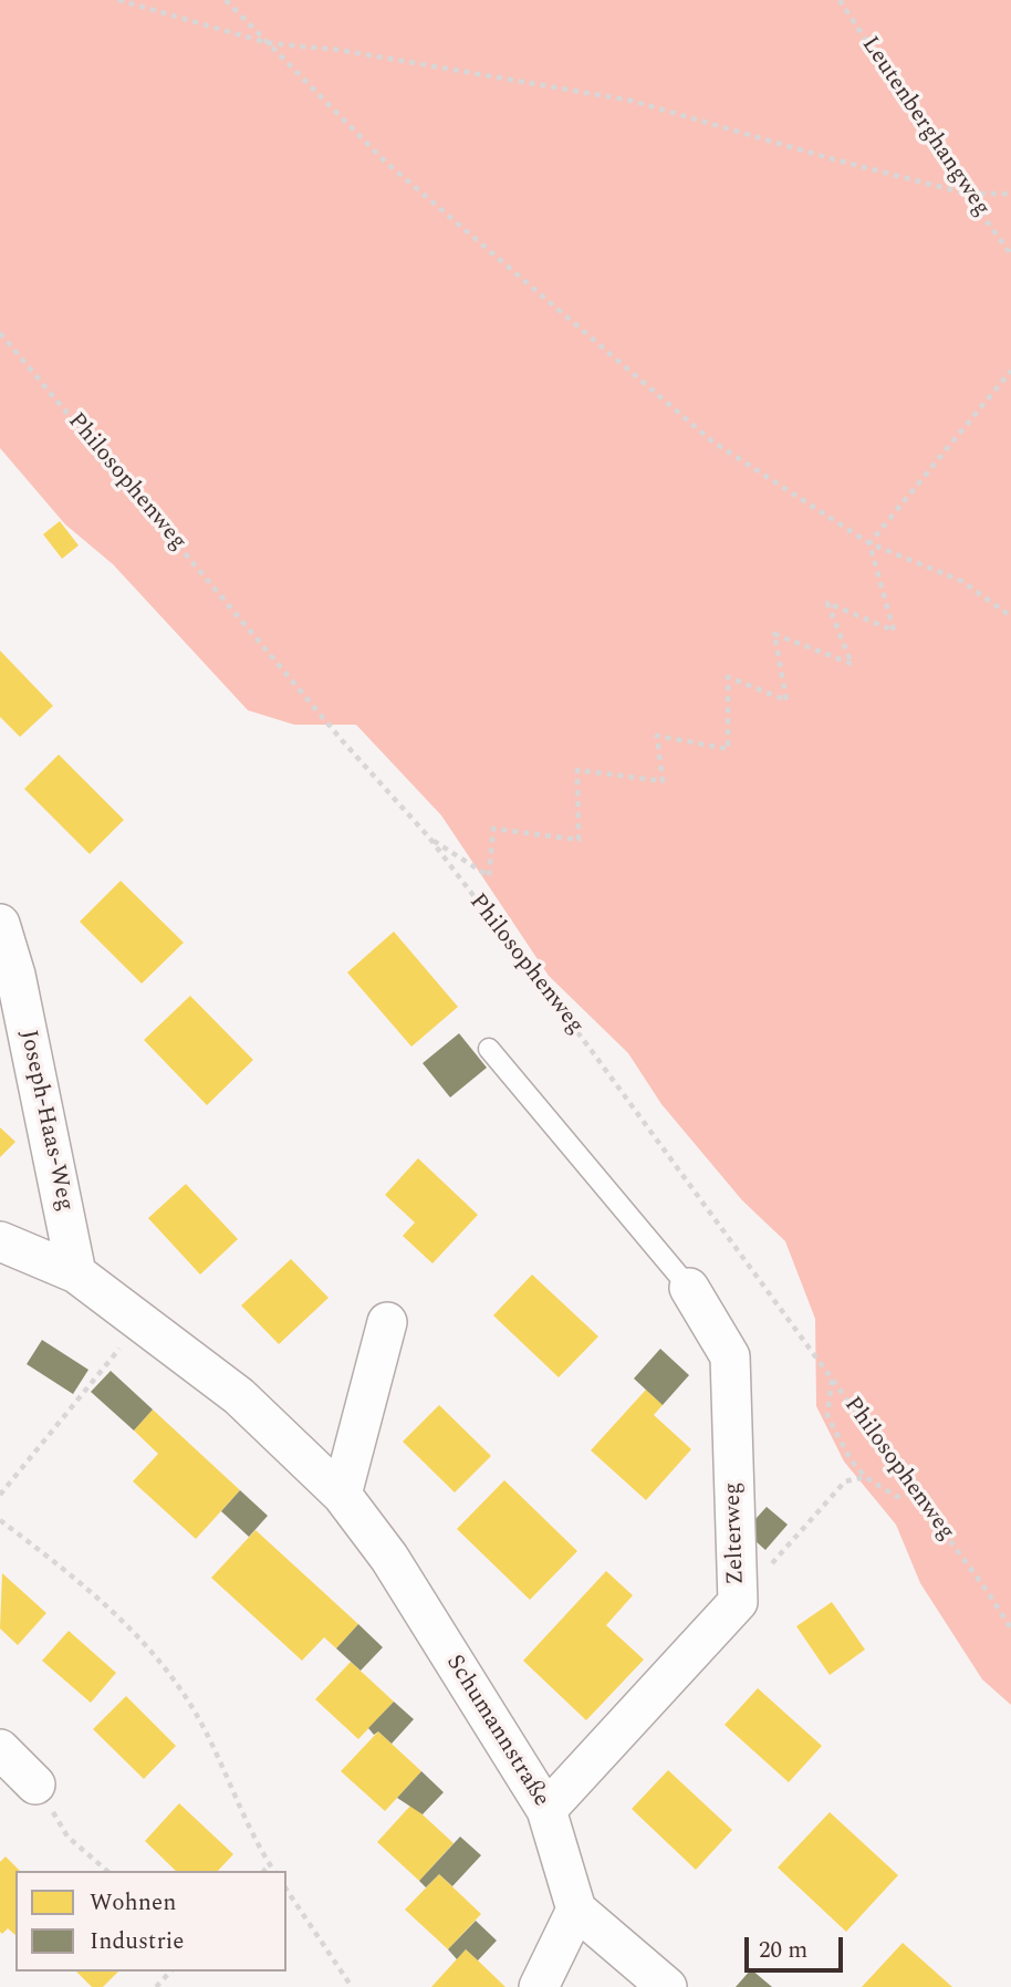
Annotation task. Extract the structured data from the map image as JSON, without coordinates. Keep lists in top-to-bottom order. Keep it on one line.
{"streets":{"street":["Joseph-Haas-Weg","Zelterweg","Schumannstraße"],"path":["Leutenberghangweg","Philosophenweg"]},"crossings":[["Joseph-Haas-Weg","Schumannstraße"],["Zelterweg","Schumannstraße"]],"legend":["Wohnen","Industrie"],"scale_bar":"20 m"}
